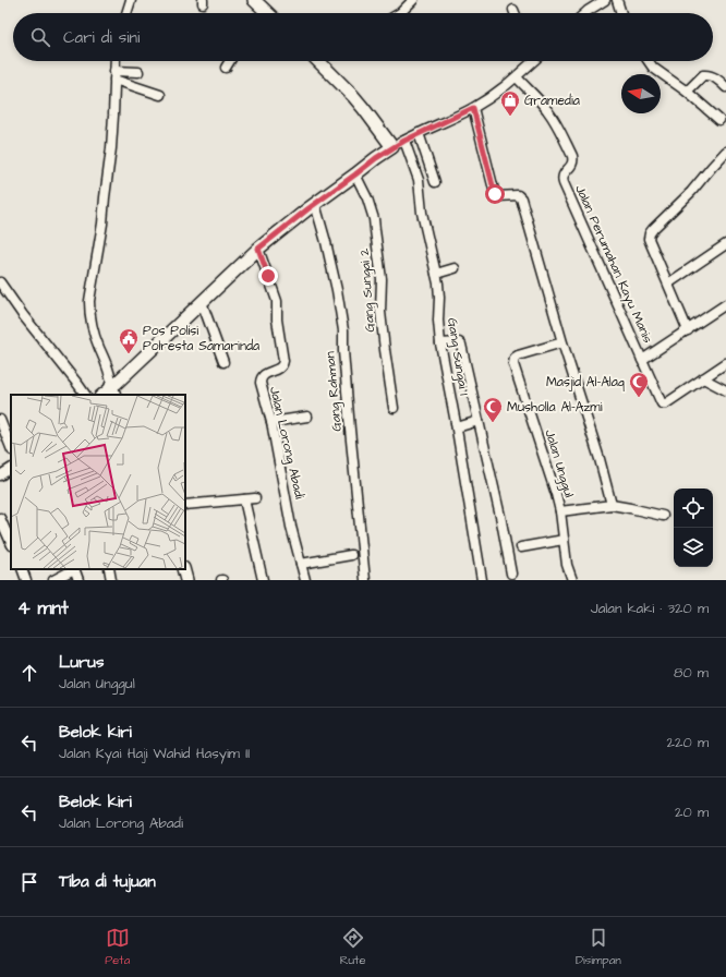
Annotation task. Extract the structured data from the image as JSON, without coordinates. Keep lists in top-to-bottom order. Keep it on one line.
{"streets":{"street":["Jalan Perumahan Kayu Manis","Gang Sungai 2","Gang Sungai 1","Gang Rahman","Jalan Lorong Abadi","Jalan Unggul"]},"places":{"shop":["Gramedia"],"public building":["Pos Polisi Polresta Samarinda"],"mosque":["Masjid Al-Alaq","Musholla Al-Azmi"]},"north":"left","page":{"search":"Cari di sini","heading":["4 mnt","Jalan kaki · 320 m"],"list":[["Lurus","Jalan Unggul","80 m"],["Belok kiri","Jalan Kyai Haji Wahid Hasyim II","220 m"],["Belok kiri","Jalan Lorong Abadi","20 m"],"Tiba di tujuan"],"nav":["Peta","Rute","Disimpan"]}}
